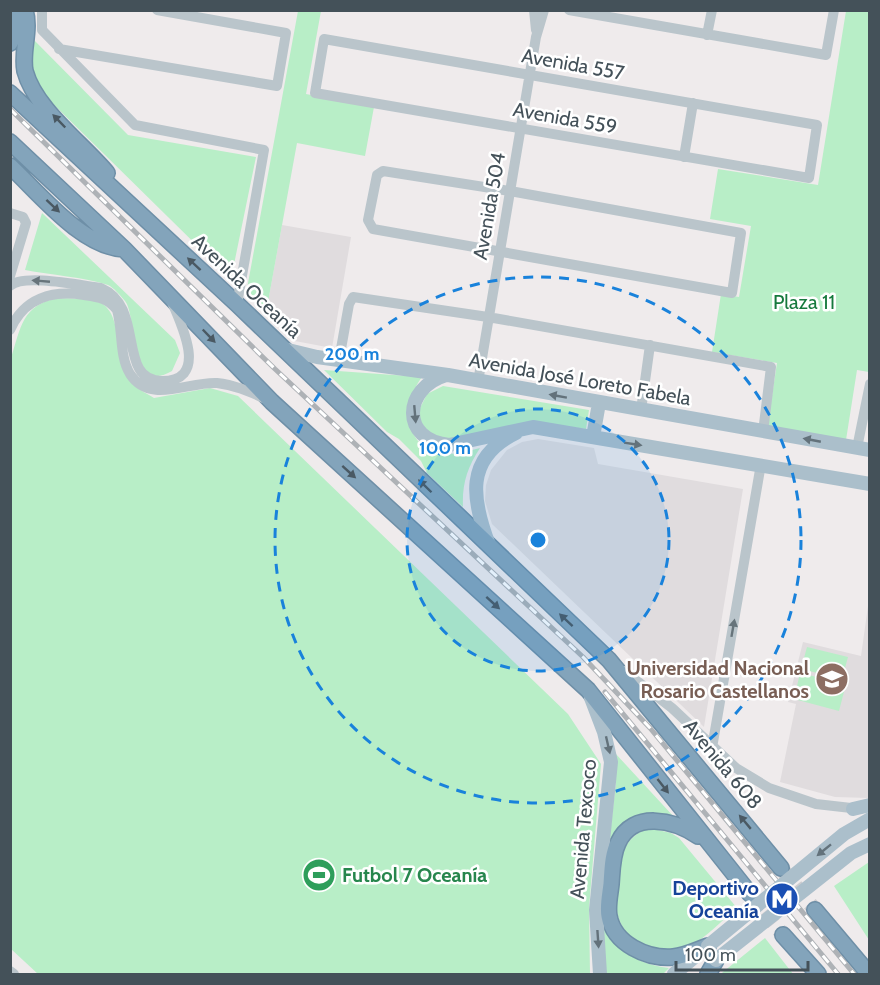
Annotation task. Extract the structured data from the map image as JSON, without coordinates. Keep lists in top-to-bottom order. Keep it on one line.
{"streets":{"highway":["Avenida Oceanía","Avenida 608"],"main road":["Avenida José Loreto Fabela","Avenida Texcoco"],"street":["Avenida 557","Avenida 559","Avenida 504"]},"crossings":[["Avenida 557","Avenida 559"],["Avenida 557","Avenida 504"],["Avenida 559","Avenida 504"],["Avenida 504","Avenida José Loreto Fabela"],["Avenida Oceanía","Avenida José Loreto Fabela"],["Avenida Oceanía","Avenida 608"]],"one_way":["Avenida Texcoco"],"parks":["Plaza 11"],"places":{"school or university":["Universidad Nacional Rosario Castellanos"],"sports":["Futbol 7 Oceanía"],"metro station":["Deportivo Oceanía"]},"scale_bar":"100 m","rings":["200 m","100 m"]}
